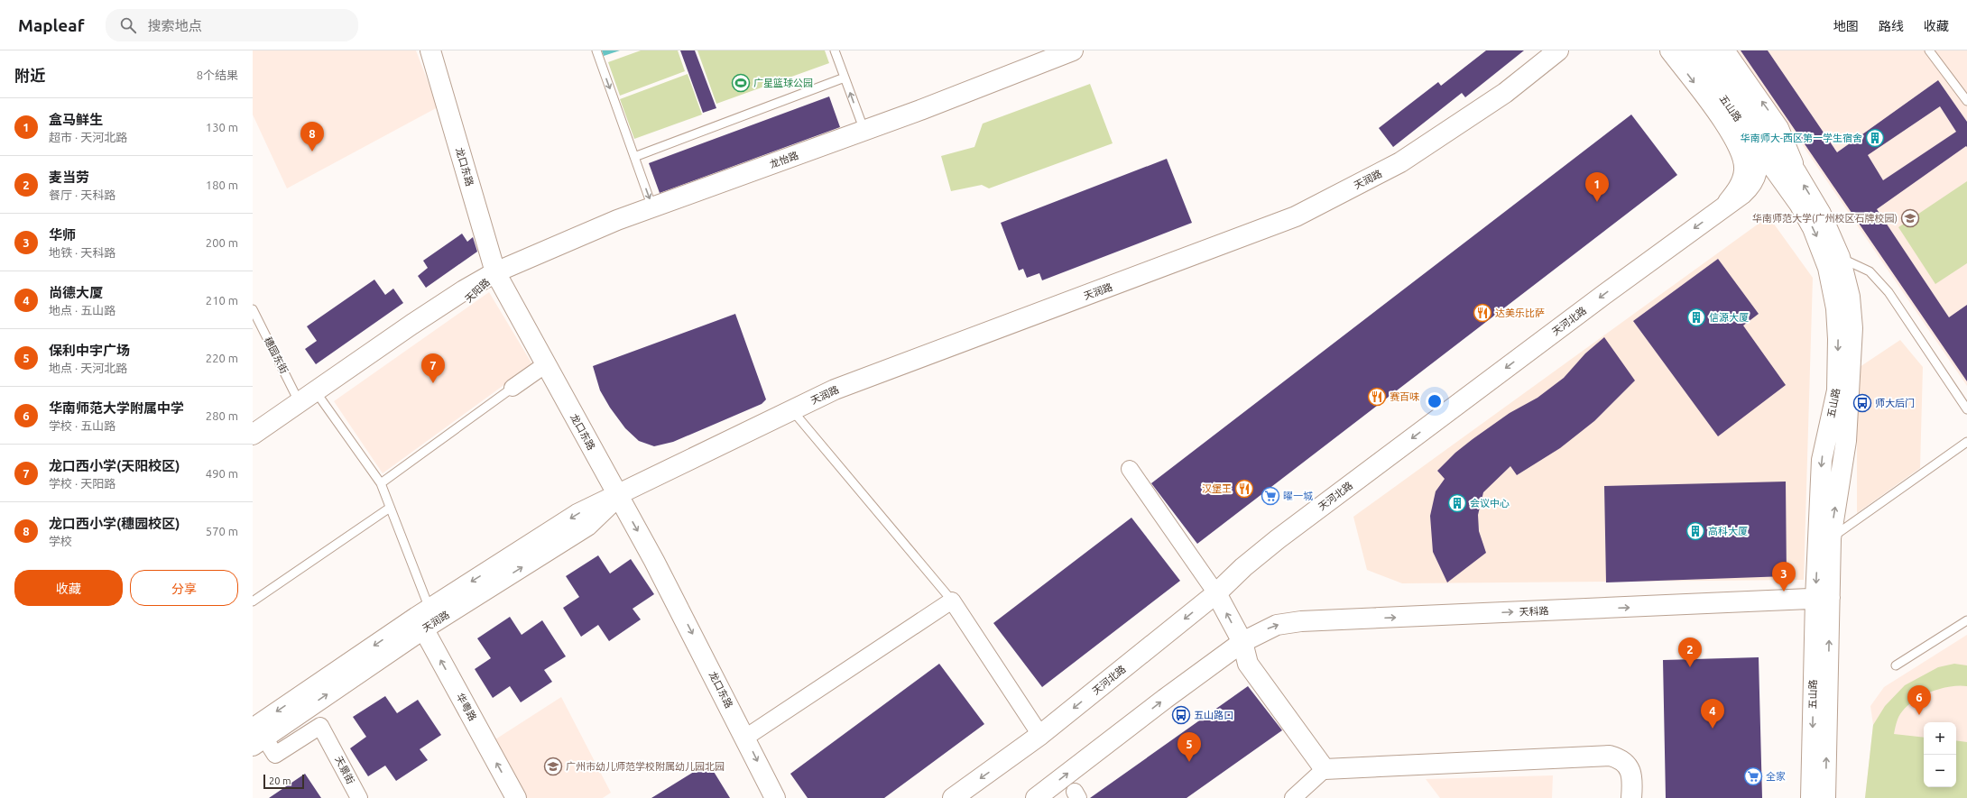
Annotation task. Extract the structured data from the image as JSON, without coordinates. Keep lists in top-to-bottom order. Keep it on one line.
{"streets":{"street":["五山路","龙怡路","龙口东路","天润路","天阳路","天河北路","天科路","华粤路","天景街"],"lane":["穗园东街"]},"crossings":[["五山路","天河北路"],["五山路","天科路"],["龙怡路","龙口东路"],["龙怡路","天阳路"],["龙口东路","天润路"],["龙口东路","天阳路"],["天润路","华粤路"],["天润路","天景街"],["天阳路","穗园东街"]],"one_way":["龙口东路","天科路","华粤路"],"places":{"sports":["广星篮球公园"],"building":["华南师大-西区第一学生宿舍","信源大厦","会议中心","高科大厦"],"school or university":["华南师范大学(广州校区石牌校园)","广州市幼儿师范学校附属幼儿园北园"],"restaurant":["达美乐比萨","赛百味","汉堡王"],"bus stop":["师大后门","五山路口"],"supermarket":["曜一城","全家"]},"scale_bar":"20 m","page":{"header":"Mapleaf","search":"搜索地点","nav":["地图","路线","收藏"],"heading":["附近","8个结果"],"list":[{"mark":"1","name":"盒马鲜生","note":"超市 · 天河北路","value":"130 m"},{"mark":"2","name":"麦当劳","note":"餐厅 · 天科路","value":"180 m"},{"mark":"3","name":"华师","note":"地铁 · 天科路","value":"200 m"},{"mark":"4","name":"尚德大厦","note":"地点 · 五山路","value":"210 m"},{"mark":"5","name":"保利中宇广场","note":"地点 · 天河北路","value":"220 m"},{"mark":"6","name":"华南师范大学附属中学","note":"学校 · 五山路","value":"280 m"},{"mark":"7","name":"龙口西小学(天阳校区)","note":"学校 · 天阳路","value":"490 m"},{"mark":"8","name":"龙口西小学(穗园校区)","note":"学校","value":"570 m"}],"pins":["8","1","7","3","2","6","4","5"],"buttons":["收藏","分享"],"map_buttons":["+","−"],"scale":"20 m"}}
